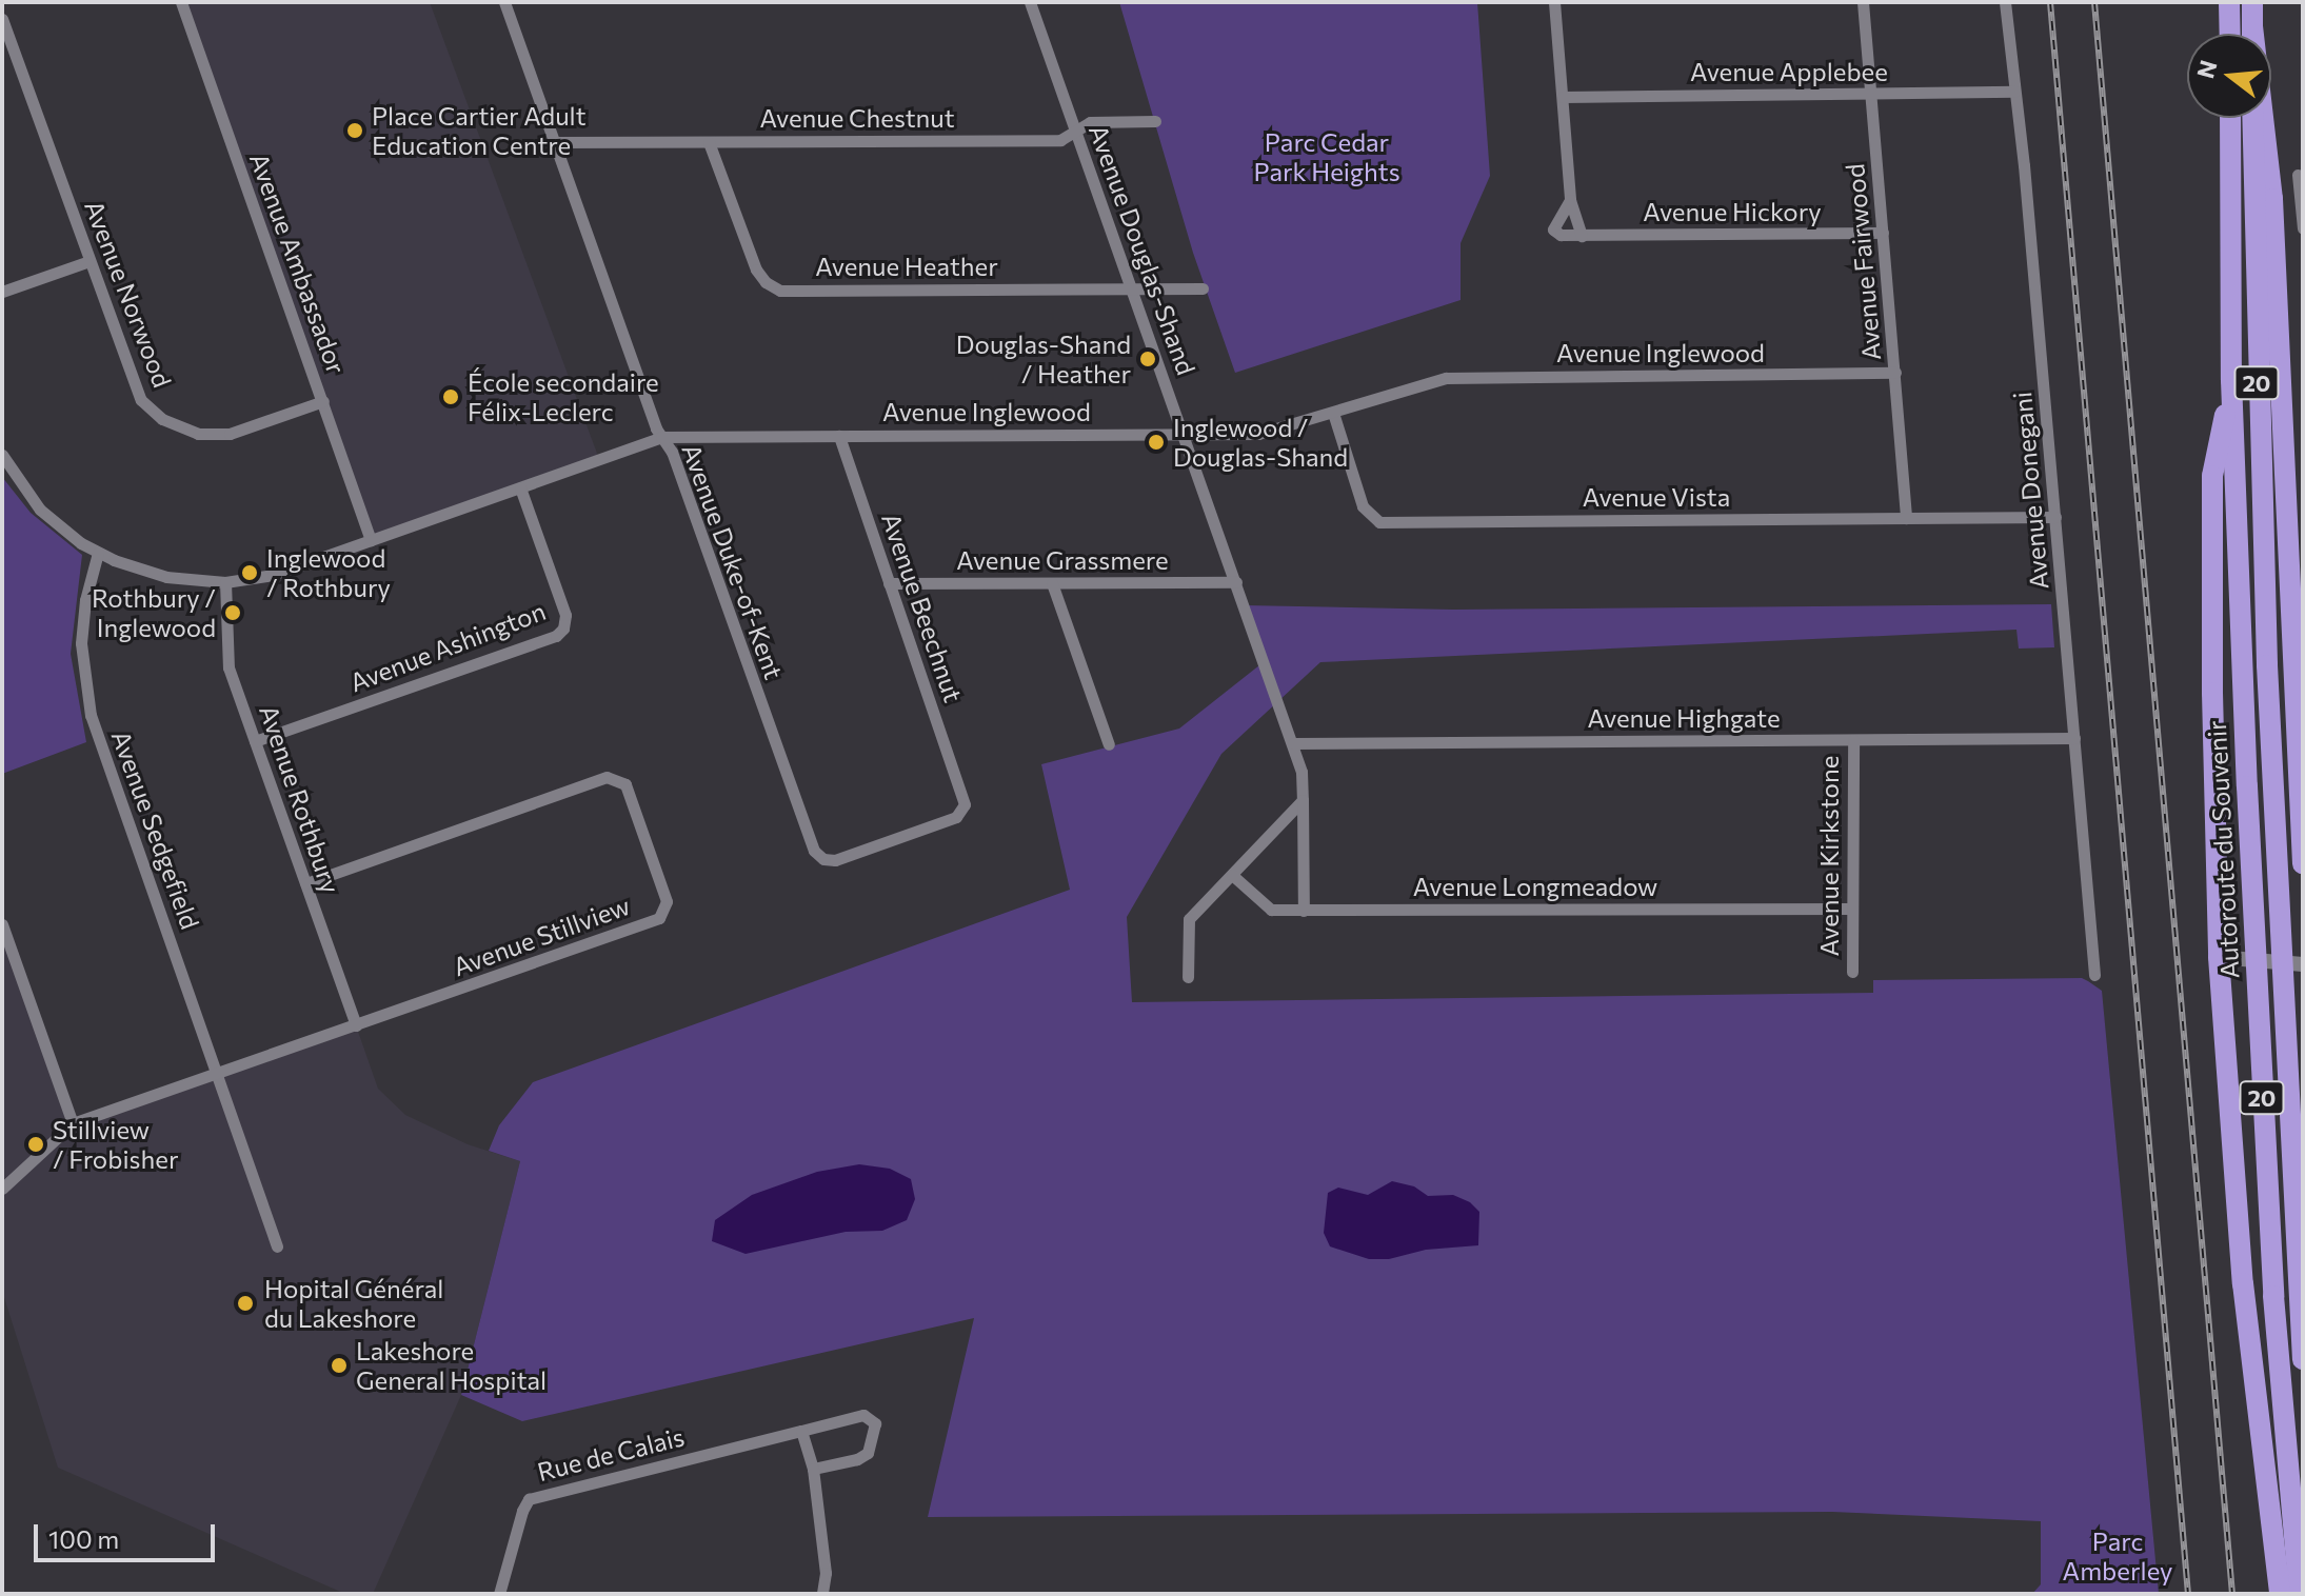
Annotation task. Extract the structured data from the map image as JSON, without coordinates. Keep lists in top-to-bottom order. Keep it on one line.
{"streets":{"highway":["20","Autoroute du Souvenir"],"street":["Avenue Applebee","Avenue Chestnut","Avenue Hickory","Avenue Douglas-Shand","Avenue Fairwood","Avenue Ambassador","Avenue Heather","Avenue Norwood","Avenue Inglewood","Avenue Donegani","Avenue Vista","Avenue Grassmere","Avenue Duke-of-Kent","Avenue Beechnut","Avenue Ashington","Avenue Highgate","Avenue Rothbury","Avenue Sedgefield","Avenue Kirkstone","Avenue Longmeadow","Avenue Stillview","Rue de Calais"]},"crossings":[["Avenue Applebee","Avenue Fairwood"],["Avenue Applebee","Avenue Donegani"],["Avenue Chestnut","Avenue Douglas-Shand"],["Avenue Chestnut","Avenue Heather"],["Avenue Chestnut","Avenue Duke-of-Kent"],["Avenue Hickory","Avenue Fairwood"],["Avenue Douglas-Shand","Avenue Heather"],["Avenue Douglas-Shand","Avenue Inglewood"],["Avenue Douglas-Shand","Avenue Grassmere"],["Avenue Douglas-Shand","Avenue Highgate"],["Avenue Douglas-Shand","Avenue Longmeadow"],["Avenue Fairwood","Avenue Inglewood"],["Avenue Fairwood","Avenue Vista"],["Avenue Ambassador","Avenue Norwood"],["Avenue Ambassador","Avenue Inglewood"],["Avenue Inglewood","Avenue Vista"],["Avenue Inglewood","Avenue Duke-of-Kent"],["Avenue Inglewood","Avenue Beechnut"],["Avenue Inglewood","Avenue Ashington"],["Avenue Inglewood","Avenue Rothbury"],["Avenue Inglewood","Avenue Sedgefield"],["Avenue Donegani","Avenue Vista"],["Avenue Donegani","Avenue Highgate"],["Avenue Grassmere","Avenue Beechnut"],["Avenue Duke-of-Kent","Avenue Beechnut"],["Avenue Ashington","Avenue Rothbury"],["Avenue Highgate","Avenue Kirkstone"],["Avenue Rothbury","Avenue Stillview"],["Avenue Sedgefield","Avenue Stillview"],["Avenue Kirkstone","Avenue Longmeadow"]],"parks":["Parc Cedar Park Heights","Parc Amberley"],"places":["Place Cartier Adult Education Centre","Douglas-Shand / Heather","École secondaire Félix-Leclerc","Inglewood / Douglas-Shand","Inglewood / Rothbury","Rothbury / Inglewood","Stillview / Frobisher","Hopital Général du Lakeshore","Lakeshore General Hospital"],"scale_bar":"100 m","north":"left"}
